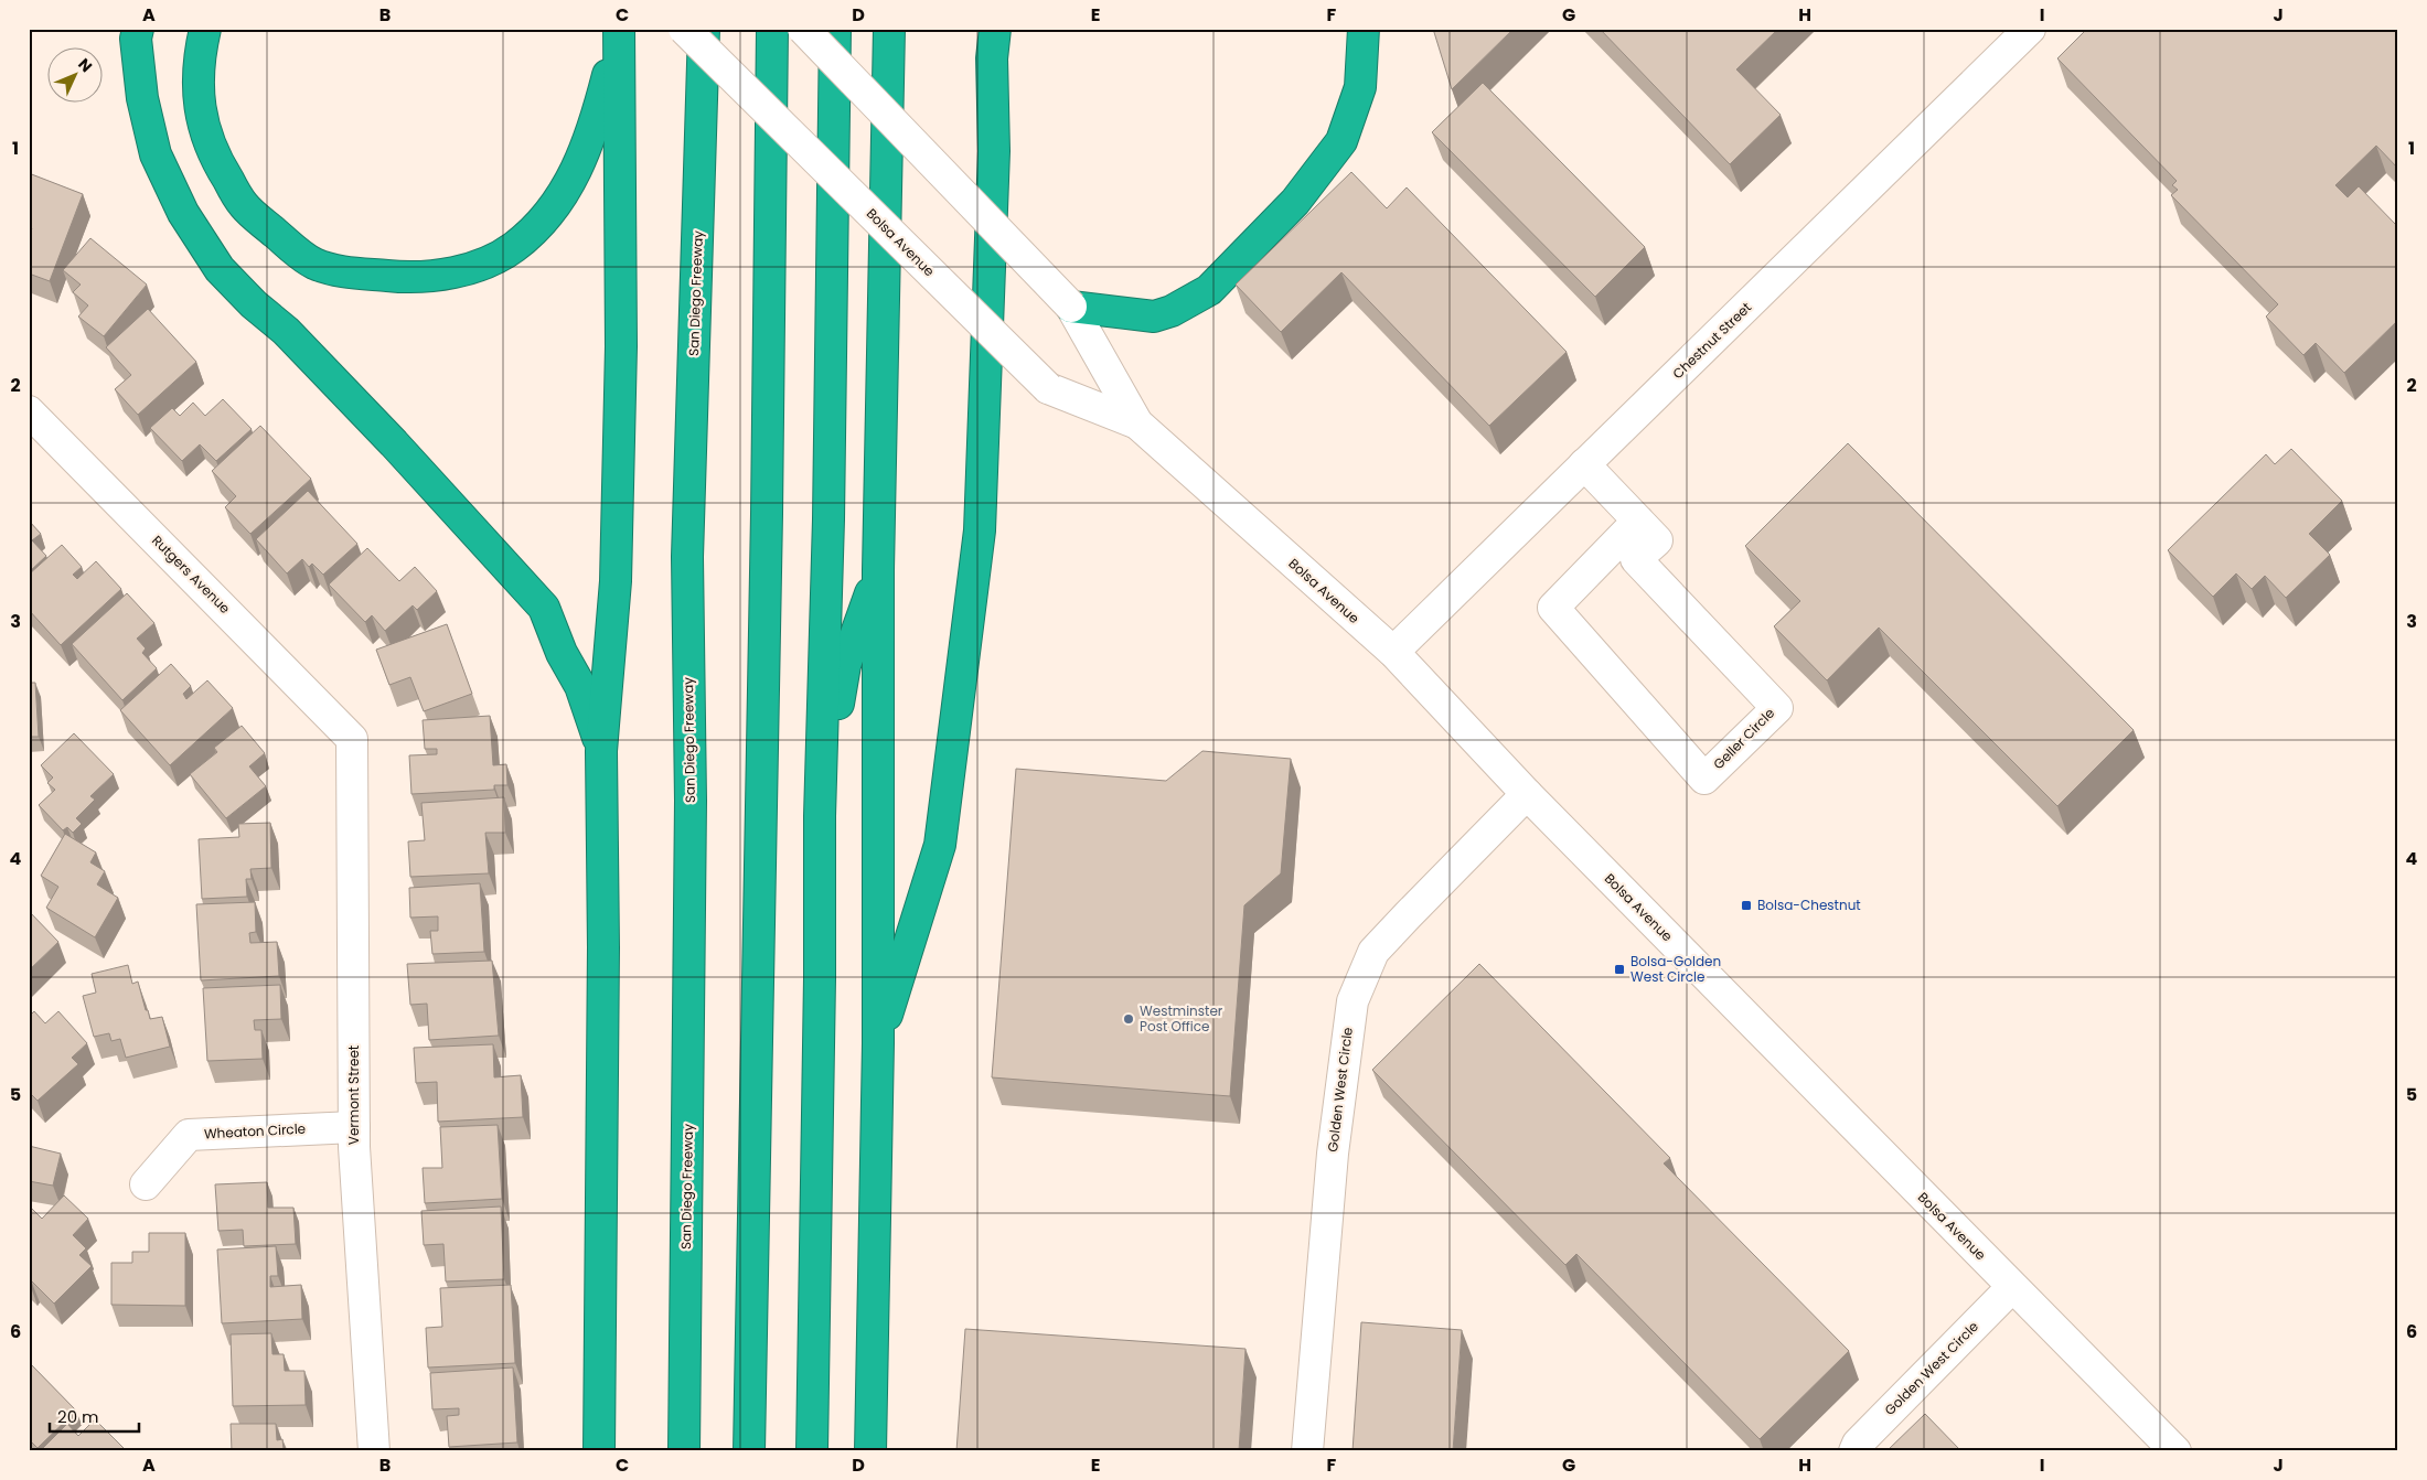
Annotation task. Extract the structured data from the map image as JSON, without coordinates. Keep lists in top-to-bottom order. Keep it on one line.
{"streets":{"highway":["San Diego Freeway"],"street":["Bolsa Avenue","Chestnut Street","Rutgers Avenue","Geller Circle","Golden West Circle","Vermont Street","Wheaton Circle"]},"crossings":[["Bolsa Avenue","Chestnut Street"],["Bolsa Avenue","Golden West Circle"],["Chestnut Street","Geller Circle"],["Rutgers Avenue","Vermont Street"],["Vermont Street","Wheaton Circle"]],"places":{"transit":["Bolsa-Chestnut","Bolsa-Golden West Circle"],"other":["Westminster Post Office"]},"scale_bar":"20 m","north":"top right","grid":{"columns":["A","B","C","D","E","F","G","H","I","J"],"rows":["1","2","3","4","5","6"]}}
